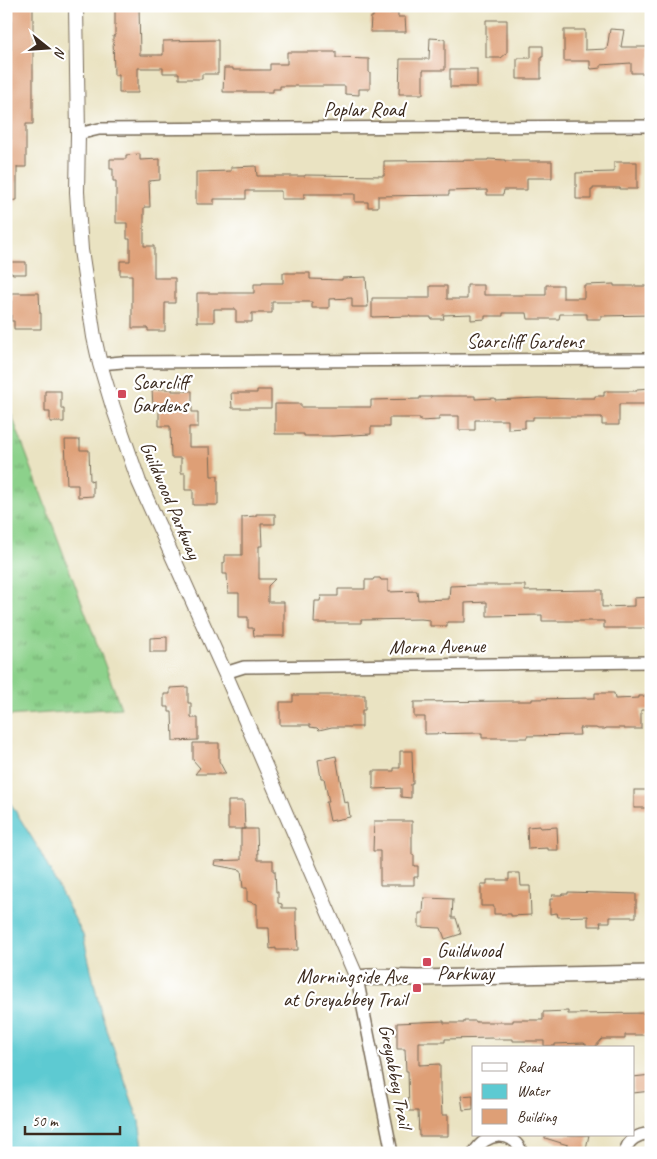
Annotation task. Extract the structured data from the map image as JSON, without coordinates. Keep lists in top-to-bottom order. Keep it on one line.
{"streets":{"street":["Poplar Road","Scarcliff Gardens","Guildwood Parkway","Morna Avenue","Greyabbey Trail"]},"crossings":[["Poplar Road","Guildwood Parkway"],["Scarcliff Gardens","Guildwood Parkway"],["Guildwood Parkway","Morna Avenue"],["Guildwood Parkway","Greyabbey Trail"]],"places":{"transit":["Scarcliff Gardens","Guildwood Parkway","Morningside Ave at Greyabbey Trail"]},"legend":["Road","Water","Building"],"scale_bar":"50 m","north":"right"}
